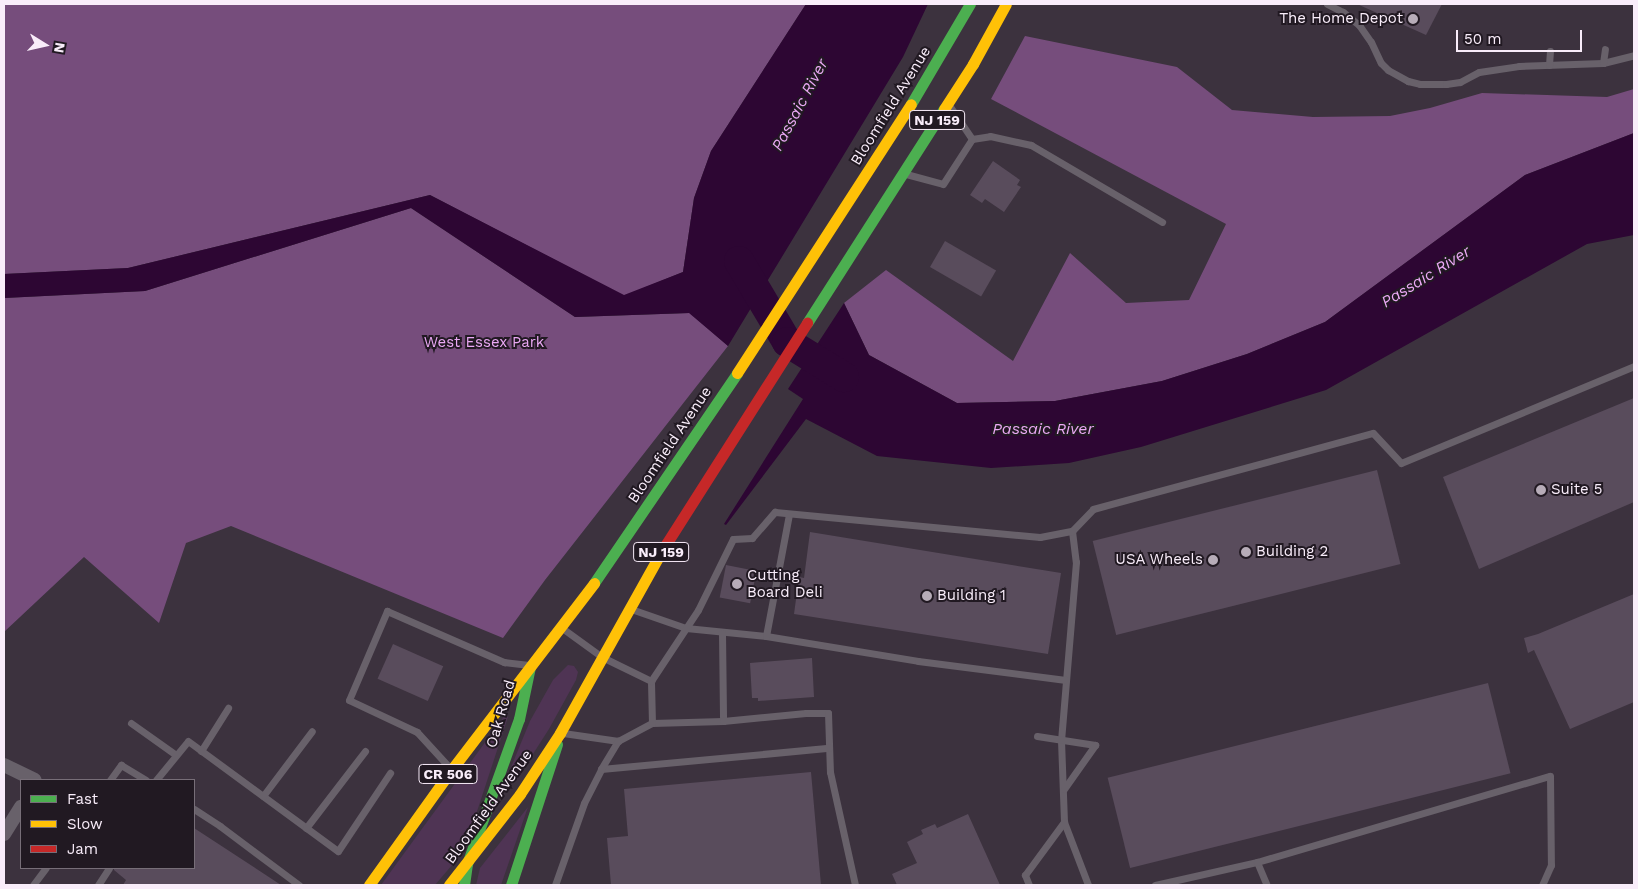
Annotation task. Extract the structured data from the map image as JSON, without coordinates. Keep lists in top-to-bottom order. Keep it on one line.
{"streets":{"main road":["Bloomfield Avenue","NJ 159","Oak Road","CR 506"]},"crossings":[["Bloomfield Avenue","NJ 159"],["Bloomfield Avenue","Oak Road"]],"water":["Passaic River"],"parks":["West Essex Park"],"places":["The Home Depot","Suite 5","Building 2","USA Wheels","Cutting Board Deli","Building 1"],"legend":["Fast","Slow","Jam"],"scale_bar":"50 m","north":"right"}
